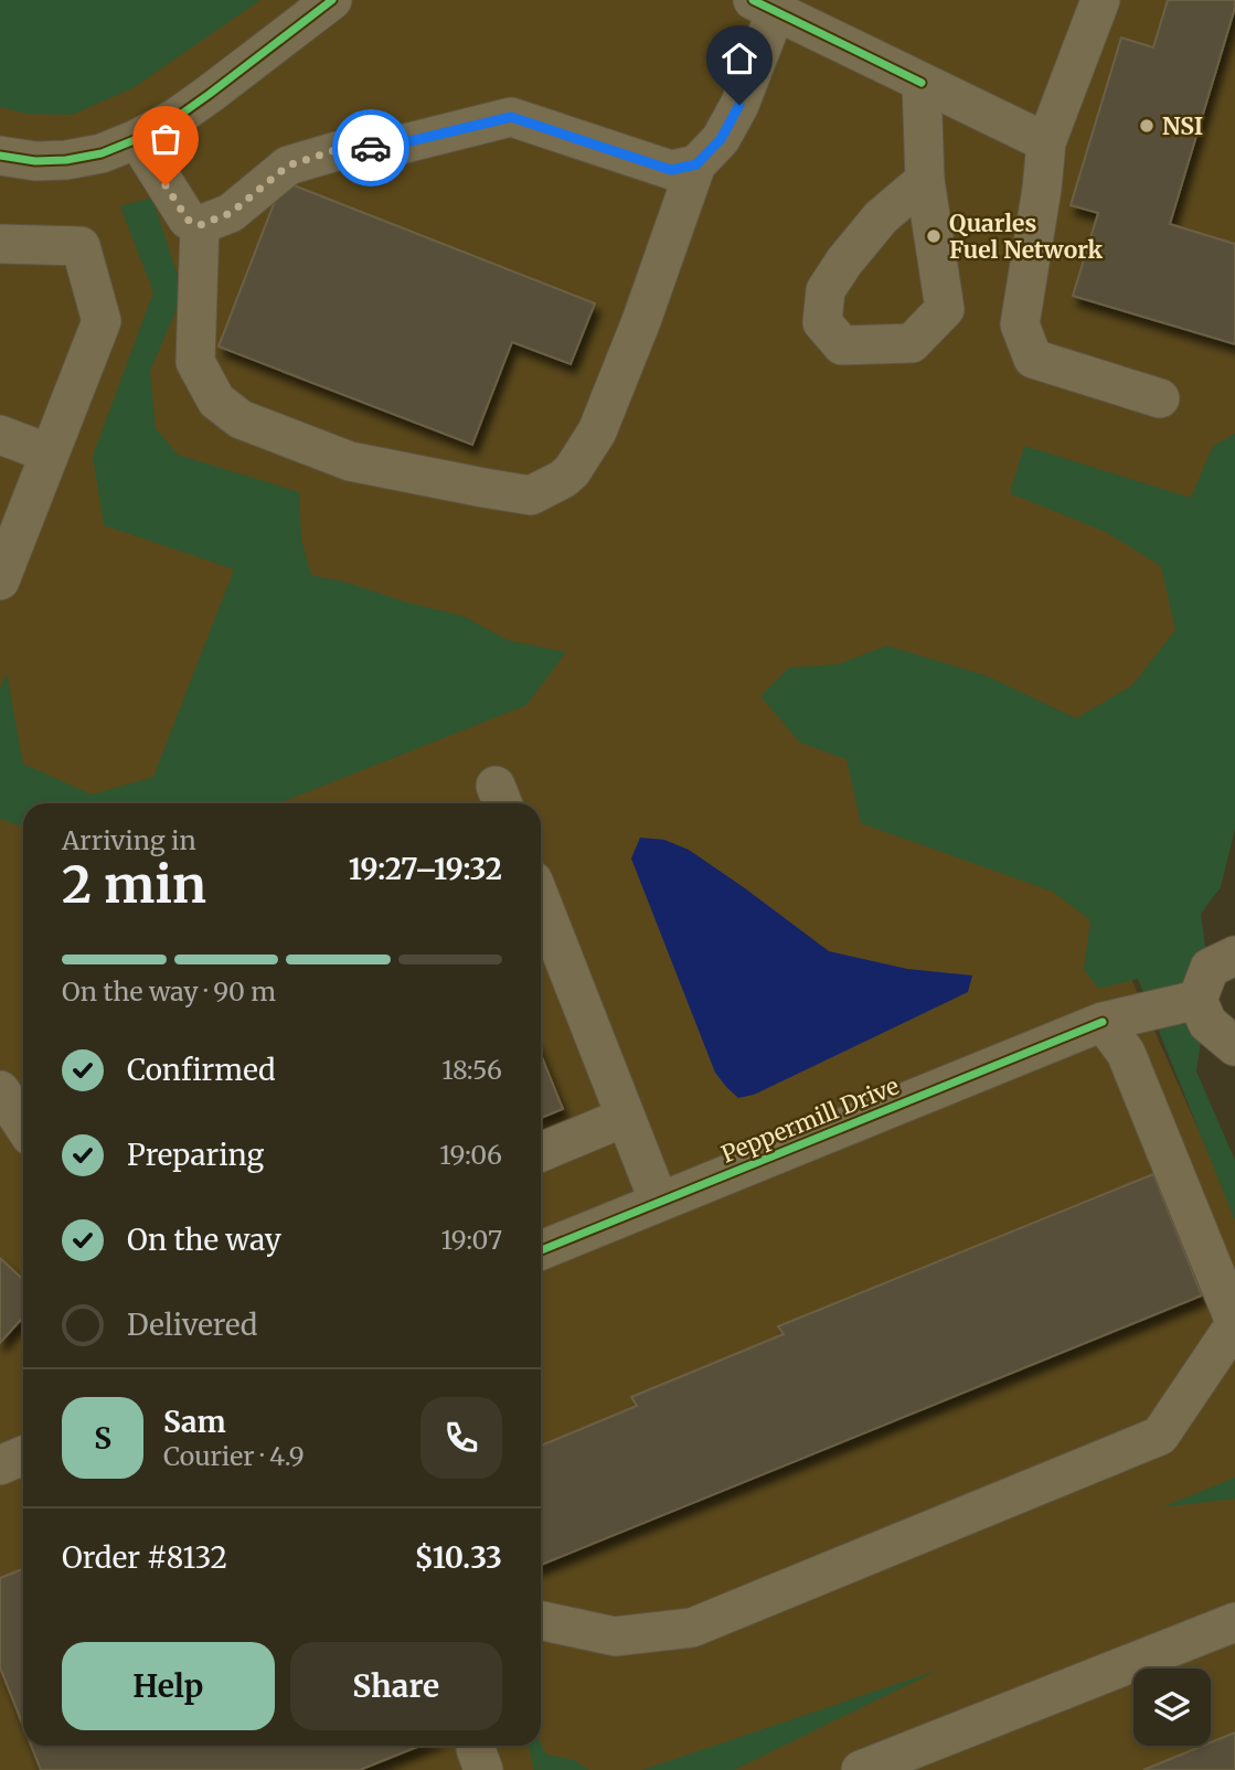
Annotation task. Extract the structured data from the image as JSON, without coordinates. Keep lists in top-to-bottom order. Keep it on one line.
{"streets":{"street":["Peppermill Drive"]},"places":["NSI","Quarles Fuel Network"],"page":{"heading":["2 min","Arriving in","19:27–19:32"],"panel":["Sam","Courier · 4.9","Order #8132","$10.33"],"bar":"On the way · 90 m","list":[["Confirmed","18:56"],["Preparing","19:06"],["On the way","19:07"],"Delivered"],"round":"S","buttons":["Help","Share"]}}
